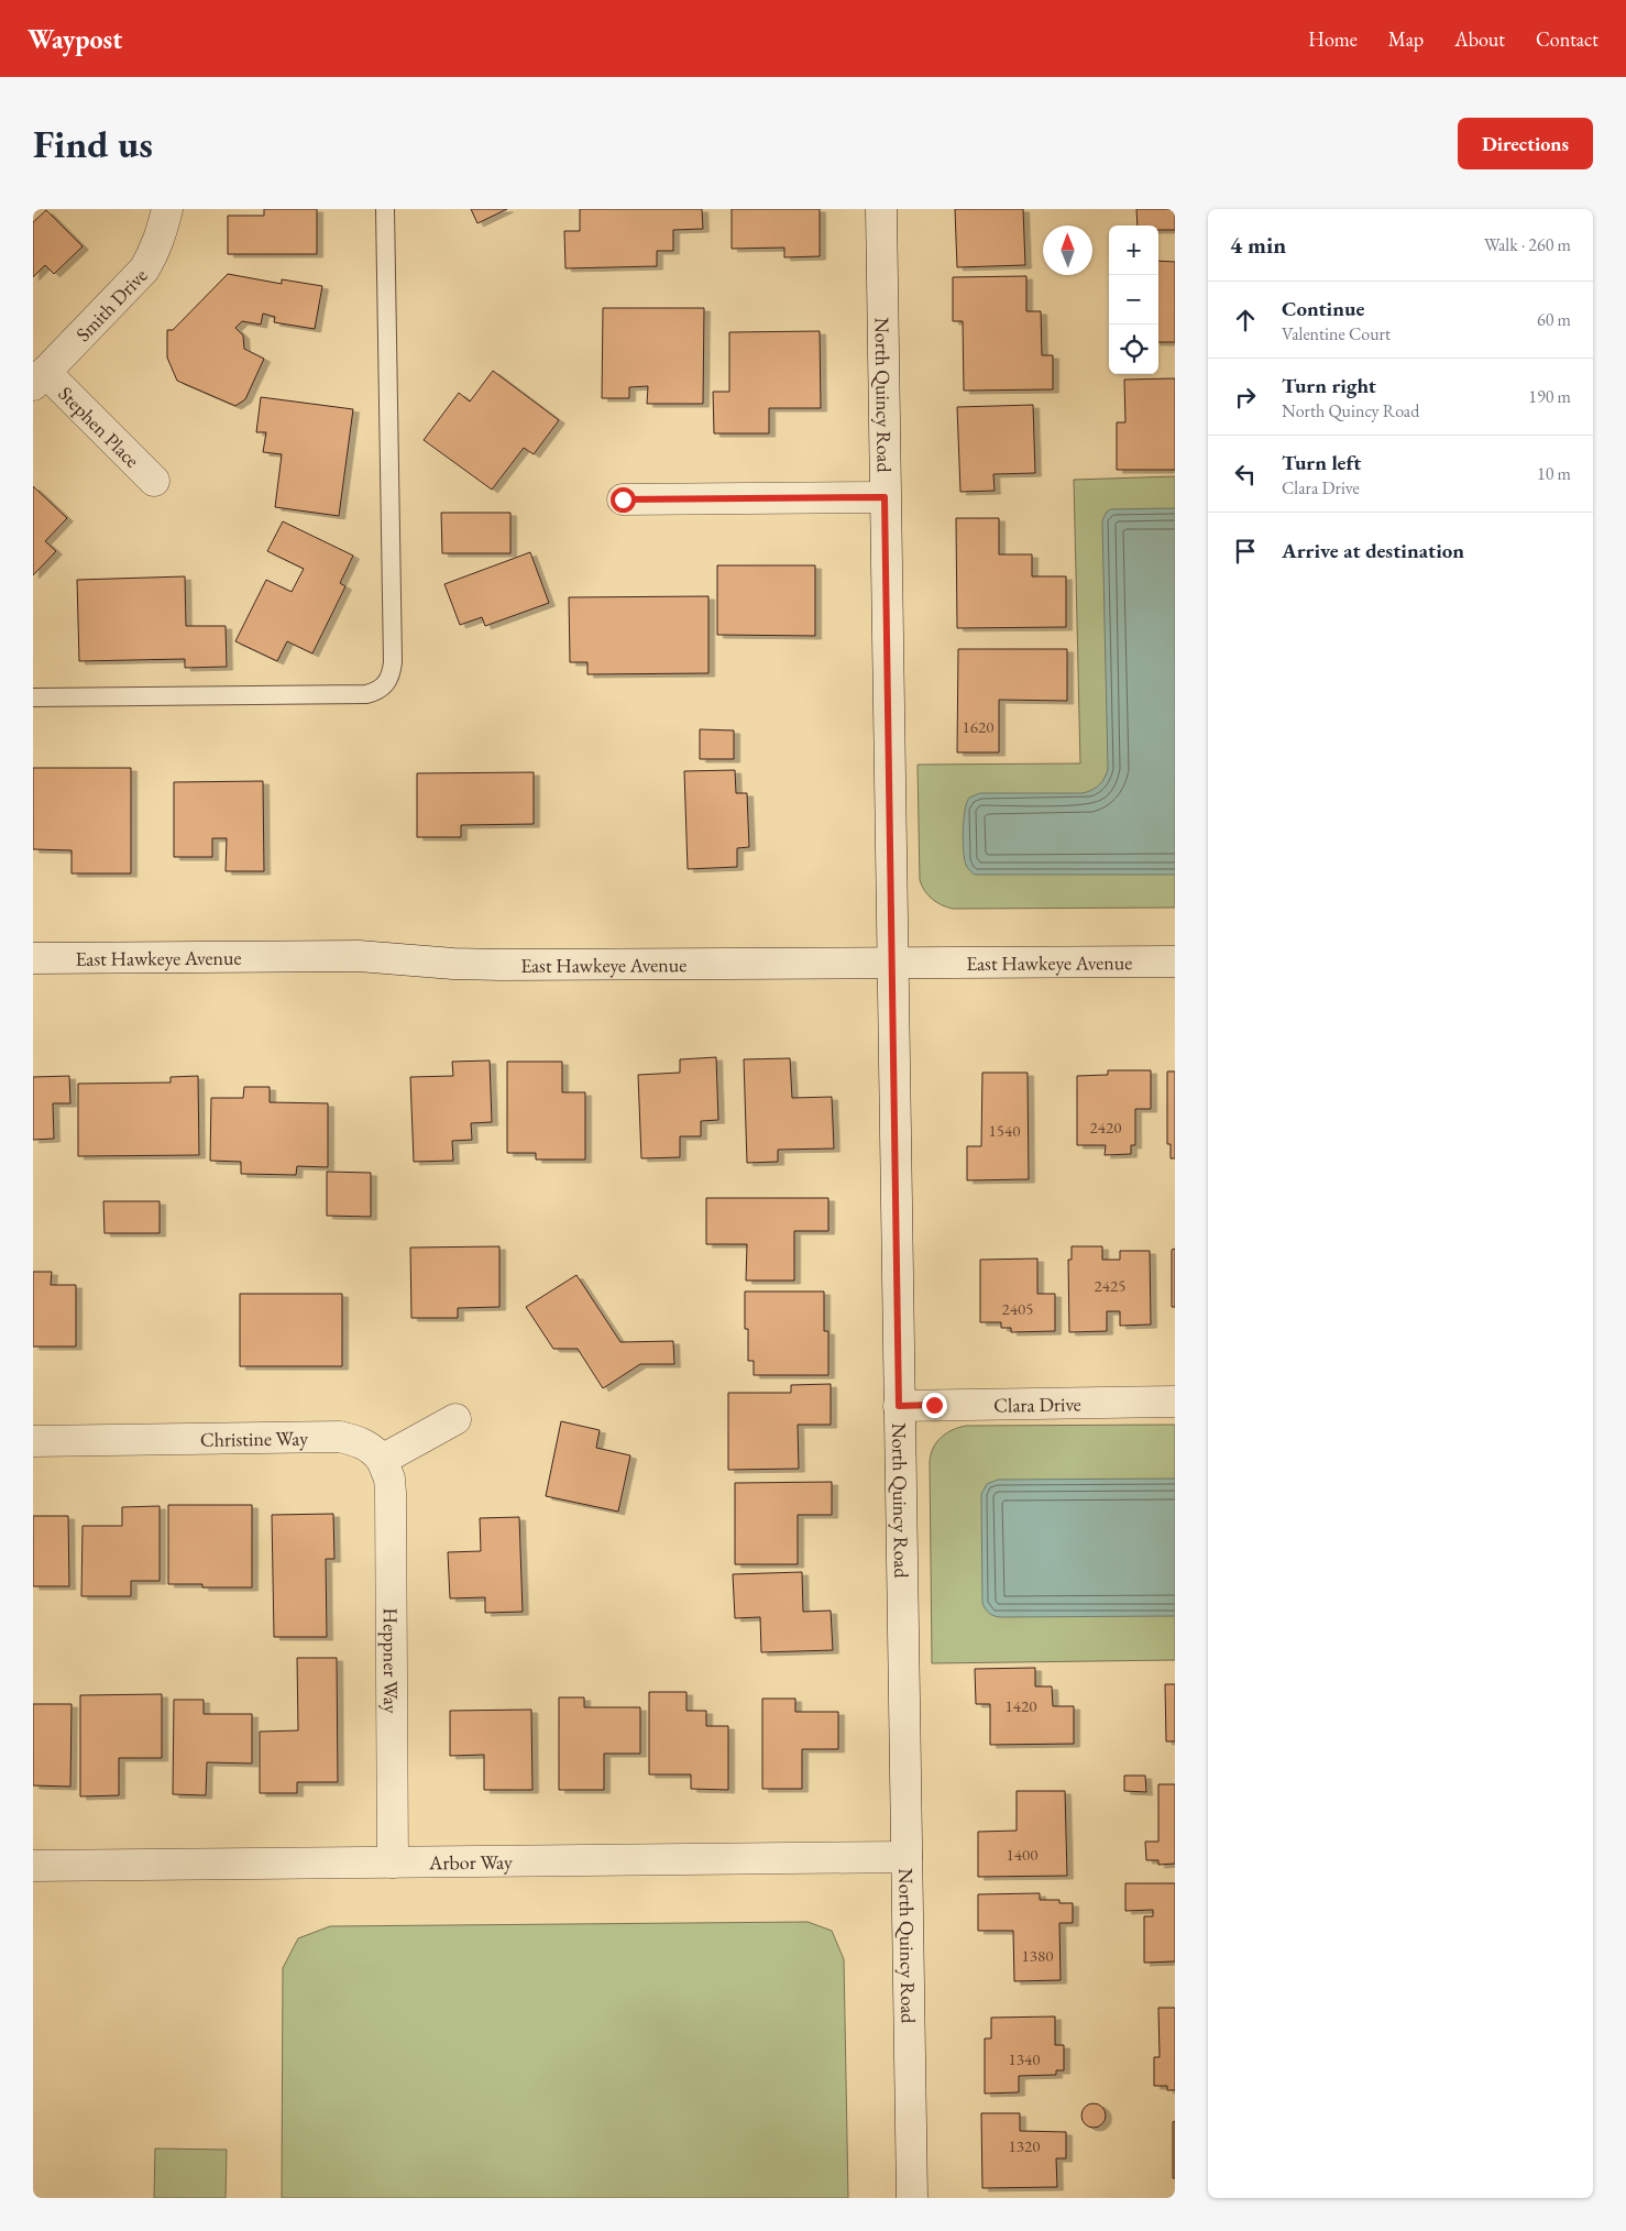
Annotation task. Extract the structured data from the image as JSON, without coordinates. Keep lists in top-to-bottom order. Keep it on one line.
{"streets":{"street":["Smith Drive","North Quincy Road","Stephen Place","East Hawkeye Avenue","Clara Drive","Christine Way","Heppner Way","Arbor Way"]},"crossings":[["Smith Drive","Stephen Place"],["North Quincy Road","East Hawkeye Avenue"],["North Quincy Road","Clara Drive"],["North Quincy Road","Arbor Way"],["Christine Way","Heppner Way"],["Heppner Way","Arbor Way"]],"house_numbers":["1620","2420","1540","2425","2405","1420","1400","1380","1340","1320"],"north":"top","page":{"header":"Waypost","nav":["Home","Map","About","Contact"],"buttons":"Directions","title":"Find us","heading":["4 min","Walk · 260 m"],"map_buttons":["+","−"],"list":[["Continue","Valentine Court","60 m"],["Turn right","North Quincy Road","190 m"],["Turn left","Clara Drive","10 m"],"Arrive at destination"]}}
